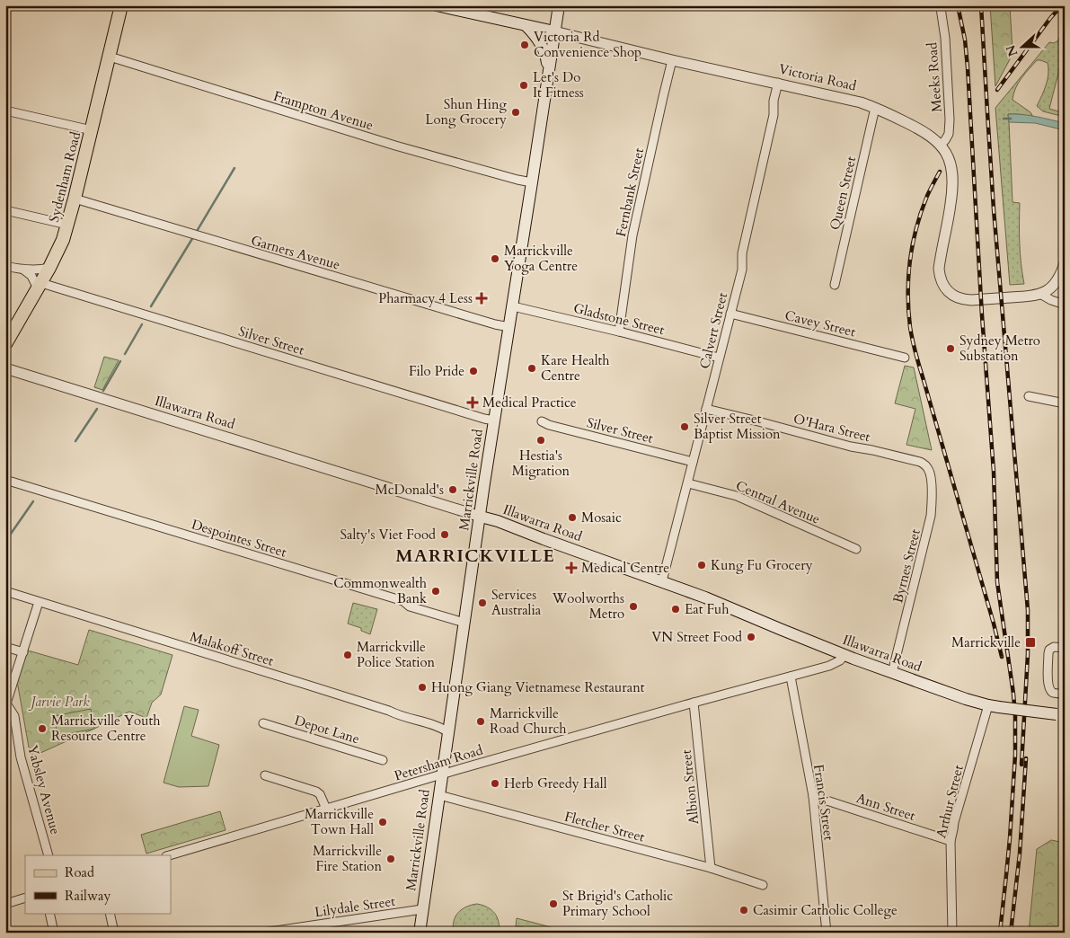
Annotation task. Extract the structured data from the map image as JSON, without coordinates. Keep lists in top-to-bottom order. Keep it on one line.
{"streets":{"main road":["Victoria Road","Sydenham Road","Illawarra Road","Marrickville Road"],"street":["Meeks Road","Frampton Avenue","Fernbank Street","Queen Street","Garners Avenue","Gladstone Street","Cavey Street","Calvert Street","Silver Street","O'Hara Street","Central Avenue","Despointes Street","Byrnes Street","Malakoff Street","Depot Lane","Petersham Road","Albion Street","Yabsley Avenue","Arthur Street","Francis Street","Ann Street","Fletcher Street","Lilydale Street"]},"crossings":[["Victoria Road","Meeks Road"],["Victoria Road","Fernbank Street"],["Victoria Road","Queen Street"],["Victoria Road","Calvert Street"],["Victoria Road","Marrickville Road"],["Frampton Avenue","Sydenham Road"],["Frampton Avenue","Marrickville Road"],["Sydenham Road","Garners Avenue"],["Sydenham Road","Silver Street"],["Fernbank Street","Gladstone Street"],["Garners Avenue","Marrickville Road"],["Gladstone Street","Calvert Street"],["Gladstone Street","Marrickville Road"],["Cavey Street","Calvert Street"],["Calvert Street","Silver Street"],["Calvert Street","Illawarra Road"],["Calvert Street","O'Hara Street"],["Calvert Street","Central Avenue"],["Silver Street","Marrickville Road"],["Illawarra Road","Marrickville Road"],["Illawarra Road","Byrnes Street"],["Illawarra Road","Petersham Road"],["Illawarra Road","Arthur Street"],["O'Hara Street","Byrnes Street"],["Marrickville Road","Despointes Street"],["Marrickville Road","Malakoff Street"],["Marrickville Road","Petersham Road"],["Marrickville Road","Fletcher Street"],["Marrickville Road","Lilydale Street"],["Malakoff Street","Yabsley Avenue"],["Petersham Road","Albion Street"],["Petersham Road","Francis Street"],["Albion Street","Fletcher Street"],["Arthur Street","Ann Street"],["Francis Street","Ann Street"]],"districts":["MARRICKVILLE"],"parks":["Jarvie Park"],"places":{"other":["Victoria Rd Convenience Shop","Let's Do It Fitness","Shun Hing Long Grocery","Marrickville Yoga Centre","Sydney Metro Substation","Kare Health Centre","Filo Pride","Silver Street Baptist Mission","Hestia's Migration","McDonald's","Mosaic","Salty's Viet Food","Kung Fu Grocery","Commonwealth Bank","Services Australia","Woolworths Metro","Eat Fuh","VN Street Food","Marrickville Police Station","Huong Giang Vietnamese Restaurant","Marrickville Road Church","Marrickville Youth Resource Centre","Herb Greedy Hall","Marrickville Town Hall","Marrickville Fire Station","St Brigid's Catholic Primary School","Casimir Catholic College"],"health":["Pharmacy 4 Less","Medical Practice","Medical Centre"],"transit":["Marrickville"]},"legend":["Road","Railway"],"north":"left"}
